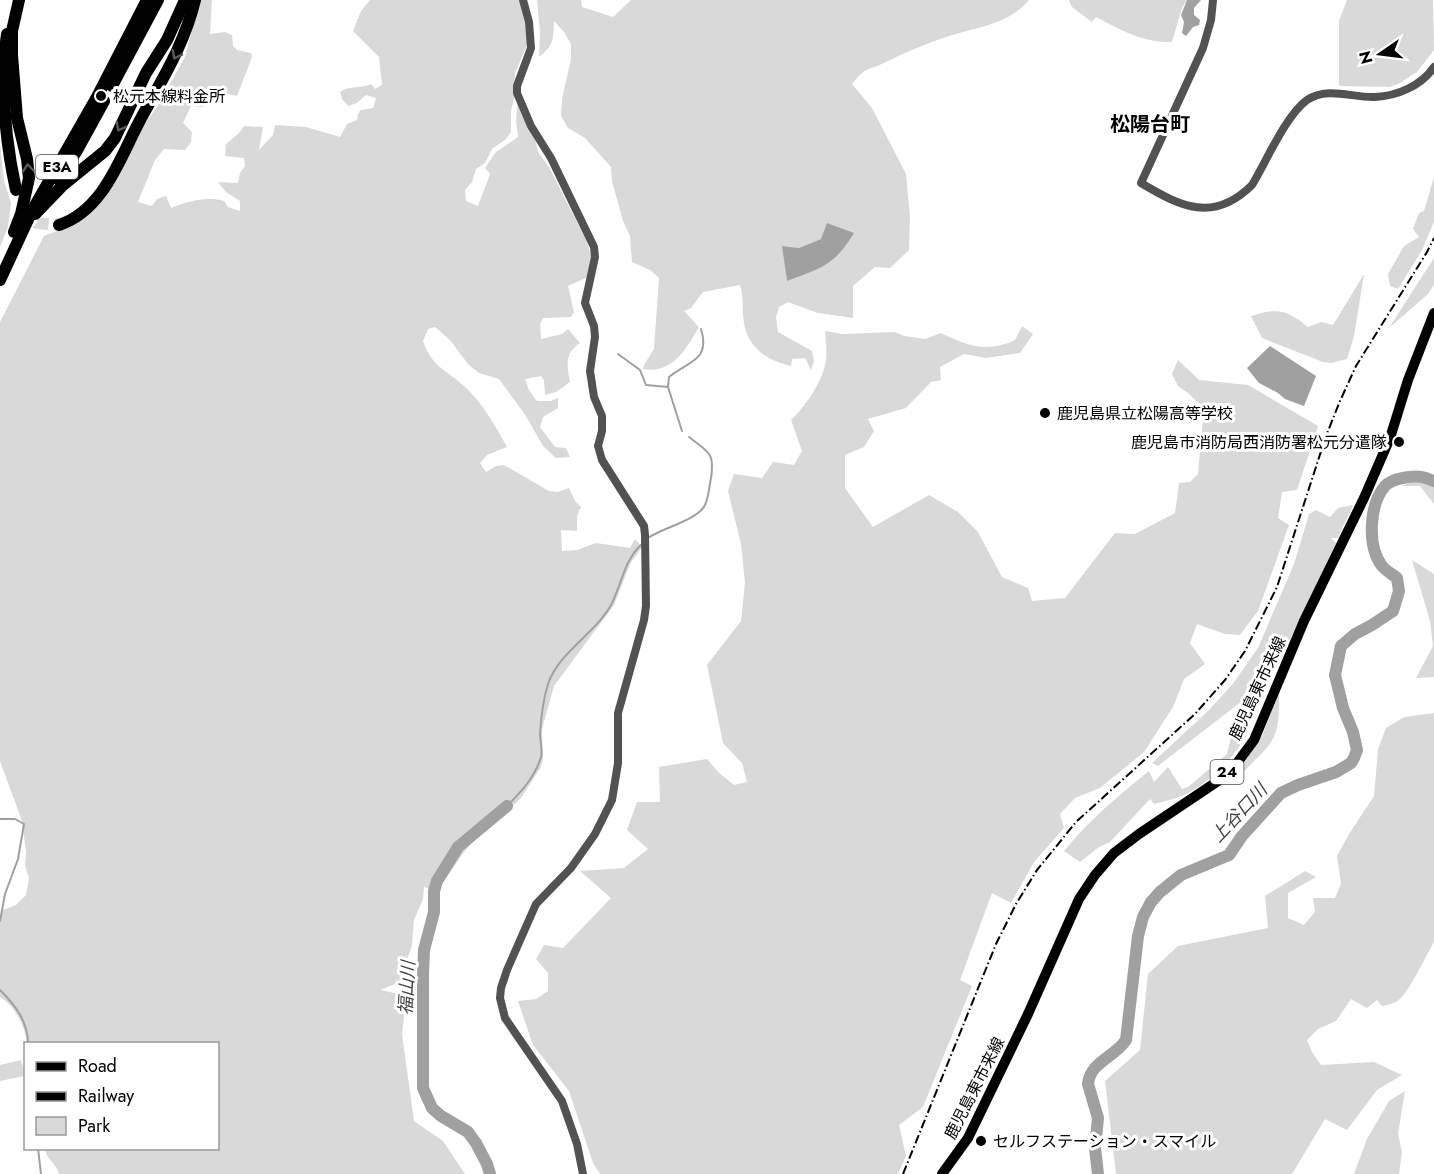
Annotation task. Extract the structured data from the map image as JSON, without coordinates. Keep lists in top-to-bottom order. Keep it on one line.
{"streets":{"highway":["E3A"],"main road":["鹿児島東市来線","24"]},"districts":["松陽台町"],"water":["上谷口川","福山川"],"places":["松元本線料金所","鹿児島県立松陽高等学校","鹿児島市消防局西消防署松元分遣隊","セルフステーション・スマイル"],"legend":["Road","Railway","Park"],"north":"left"}
